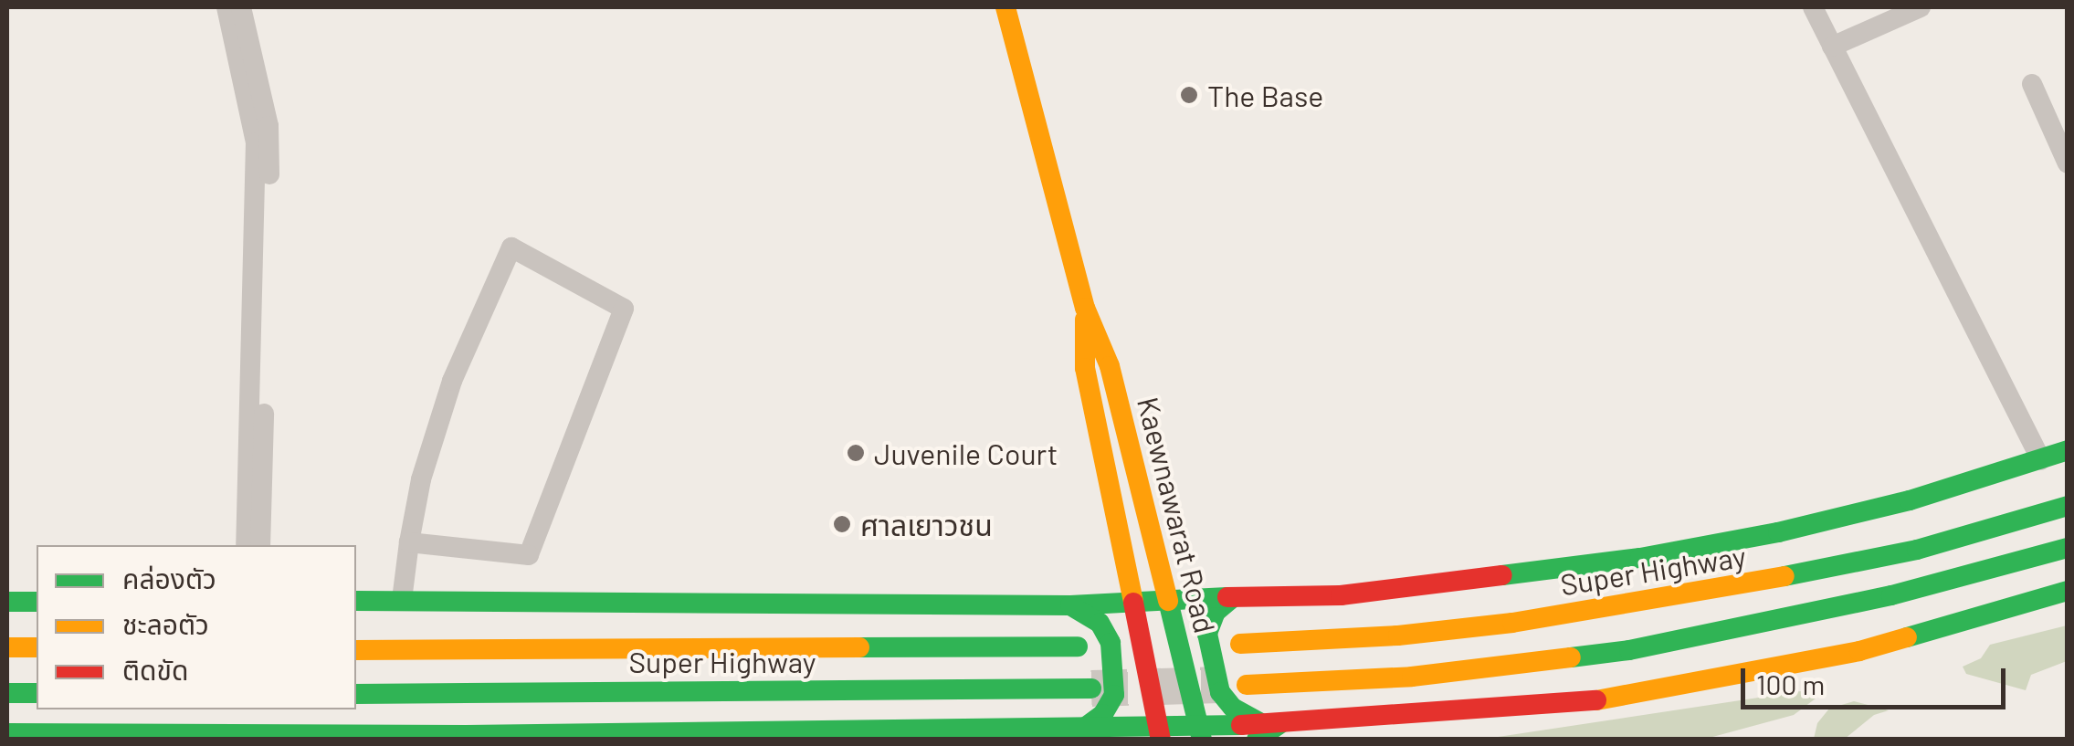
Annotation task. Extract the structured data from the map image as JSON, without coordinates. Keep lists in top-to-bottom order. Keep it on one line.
{"streets":{"main road":["Kaewnawarat Road","Super Highway"]},"places":["The Base","Juvenile Court","ศาลเยาวชน"],"legend":["คล่องตัว","ชะลอตัว","ติดขัด"],"scale_bar":"100 m"}
